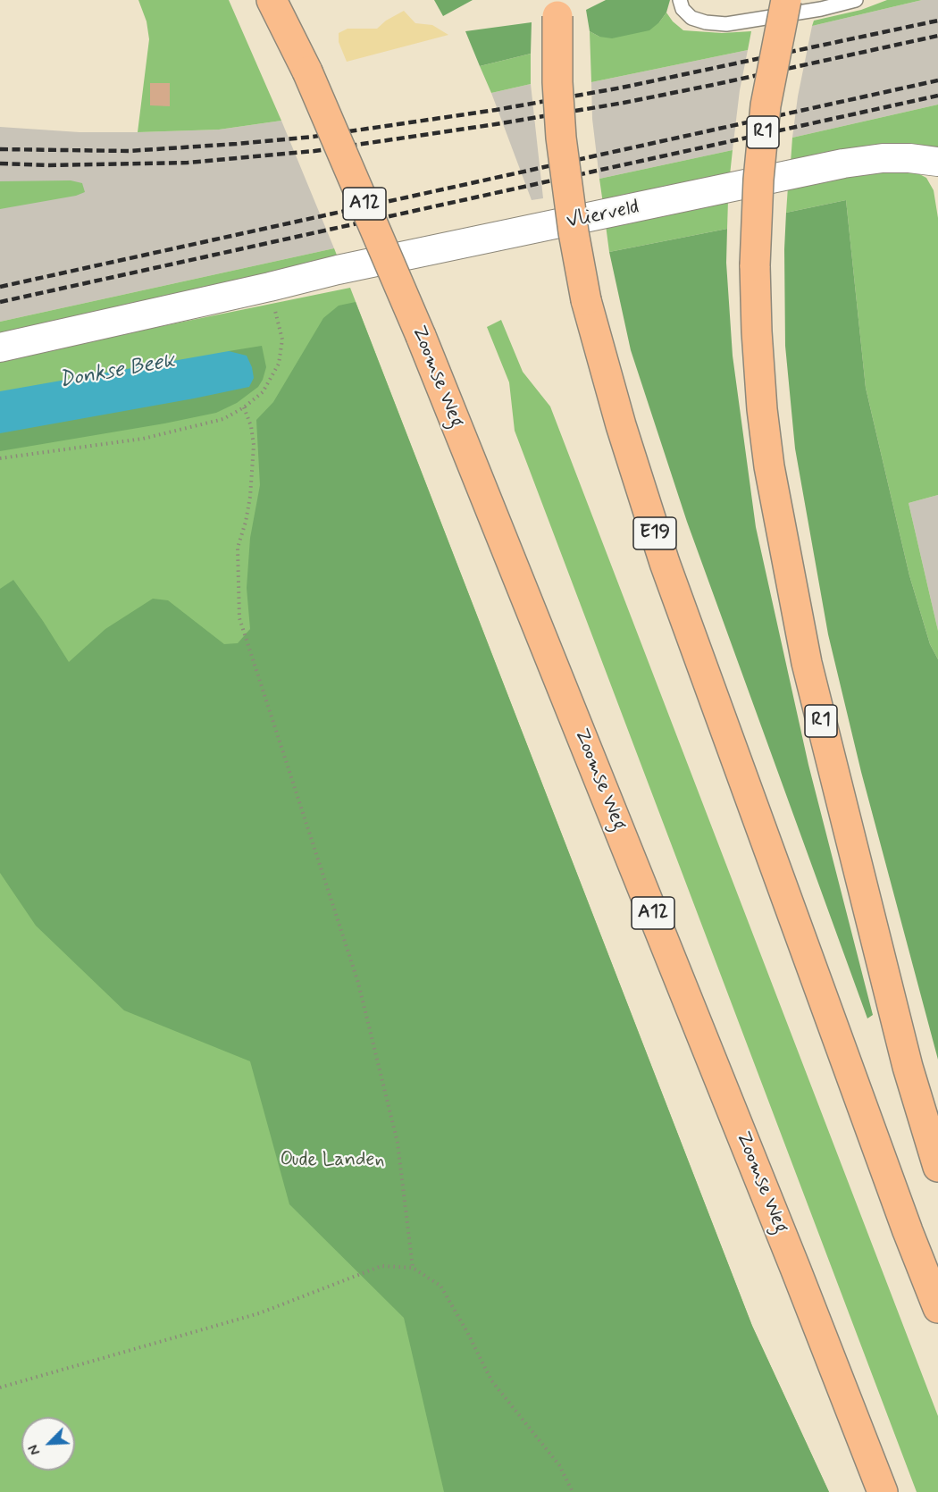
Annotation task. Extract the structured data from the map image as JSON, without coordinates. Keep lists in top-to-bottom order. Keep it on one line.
{"streets":{"highway":["R1","A12","Zoomse Weg","E19"],"street":["Vlierveld"]},"water":["Donkse Beek"],"parks":["Oude Landen"],"north":"bottom left"}
